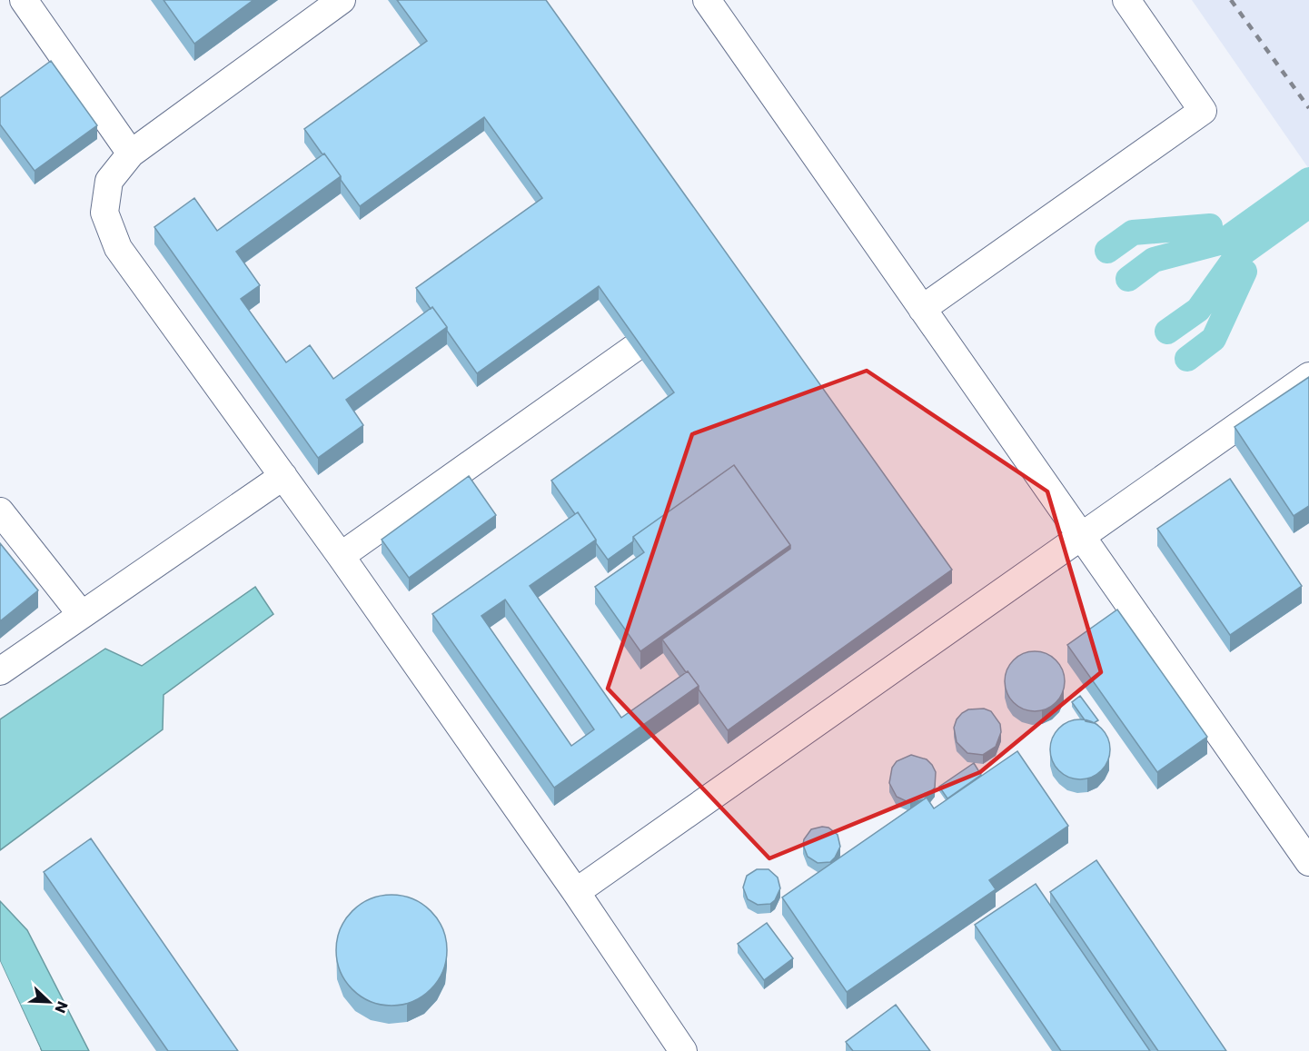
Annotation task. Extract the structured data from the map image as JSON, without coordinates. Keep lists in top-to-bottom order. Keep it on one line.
{"north":"bottom right"}
